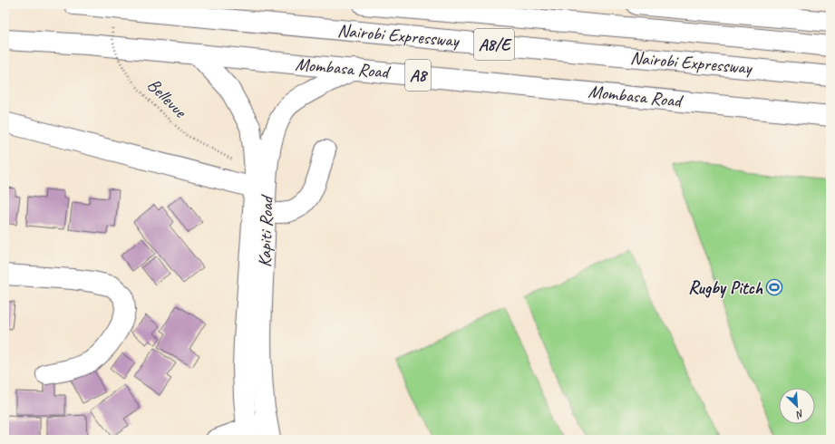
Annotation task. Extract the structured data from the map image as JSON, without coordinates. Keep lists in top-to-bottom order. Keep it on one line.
{"streets":{"main road":["Nairobi Expressway","A8/E","Mombasa Road","A8","Kapiti Road"],"path":["Bellevue"]},"crossings":[["Mombasa Road","Kapiti Road"]],"places":{"sports":["Rugby Pitch"]},"north":"bottom right"}
